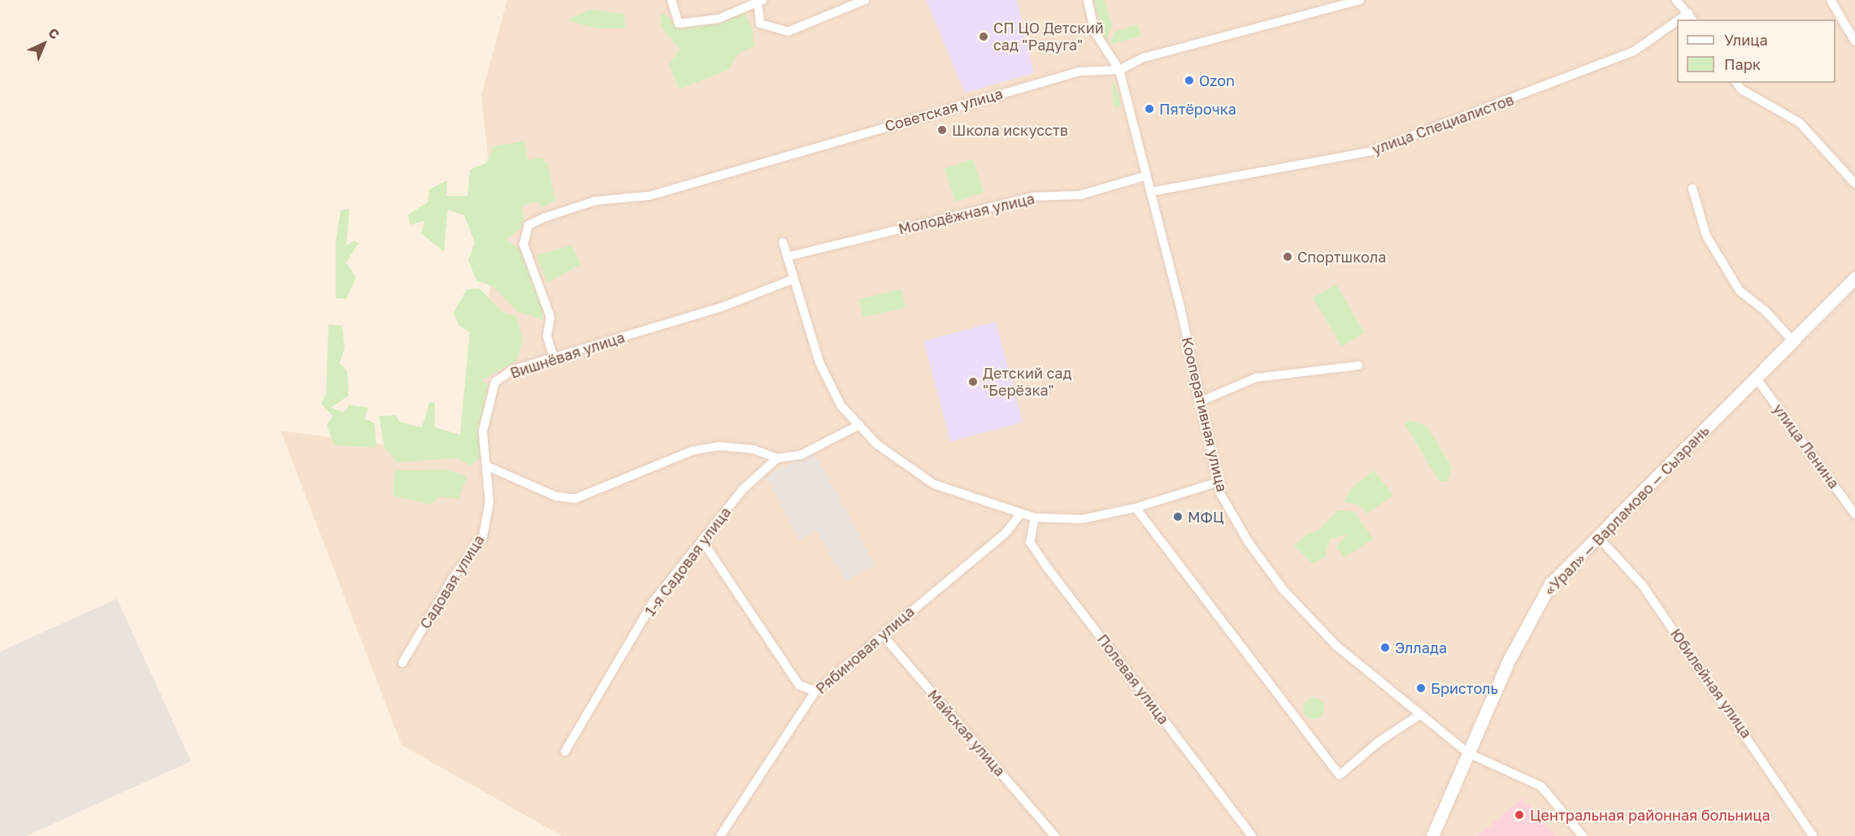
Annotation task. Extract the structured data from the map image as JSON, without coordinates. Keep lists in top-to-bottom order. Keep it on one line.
{"streets":{"main road":["«Урал» — Варламово — Сызрань"],"street":["Советская улица","улица Специалистов","Молодёжная улица","Вишнёвая улица","Кооперативная улица","улица Ленина","1-я Садовая улица","Садовая улица","Рябиновая улица","Полевая улица","Юбилейная улица","Майская улица"]},"crossings":[["Советская улица","Вишнёвая улица"],["Советская улица","Кооперативная улица"],["улица Специалистов","Кооперативная улица"],["Молодёжная улица","Кооперативная улица"],["Вишнёвая улица","Садовая улица"],["Кооперативная улица","«Урал» — Варламово — Сызрань"],["улица Ленина","«Урал» — Варламово — Сызрань"],["«Урал» — Варламово — Сызрань","Юбилейная улица"],["Рябиновая улица","Майская улица"]],"places":["СП ЦО Детский сад \"Радуга\"","Ozon","Пятёрочка","Школа искусств","Спортшкола","Детский сад \"Берёзка\"","МФЦ","Эллада","Бристоль","Центральная районная больница"],"legend":["Улица","Парк"],"north":"top right"}
